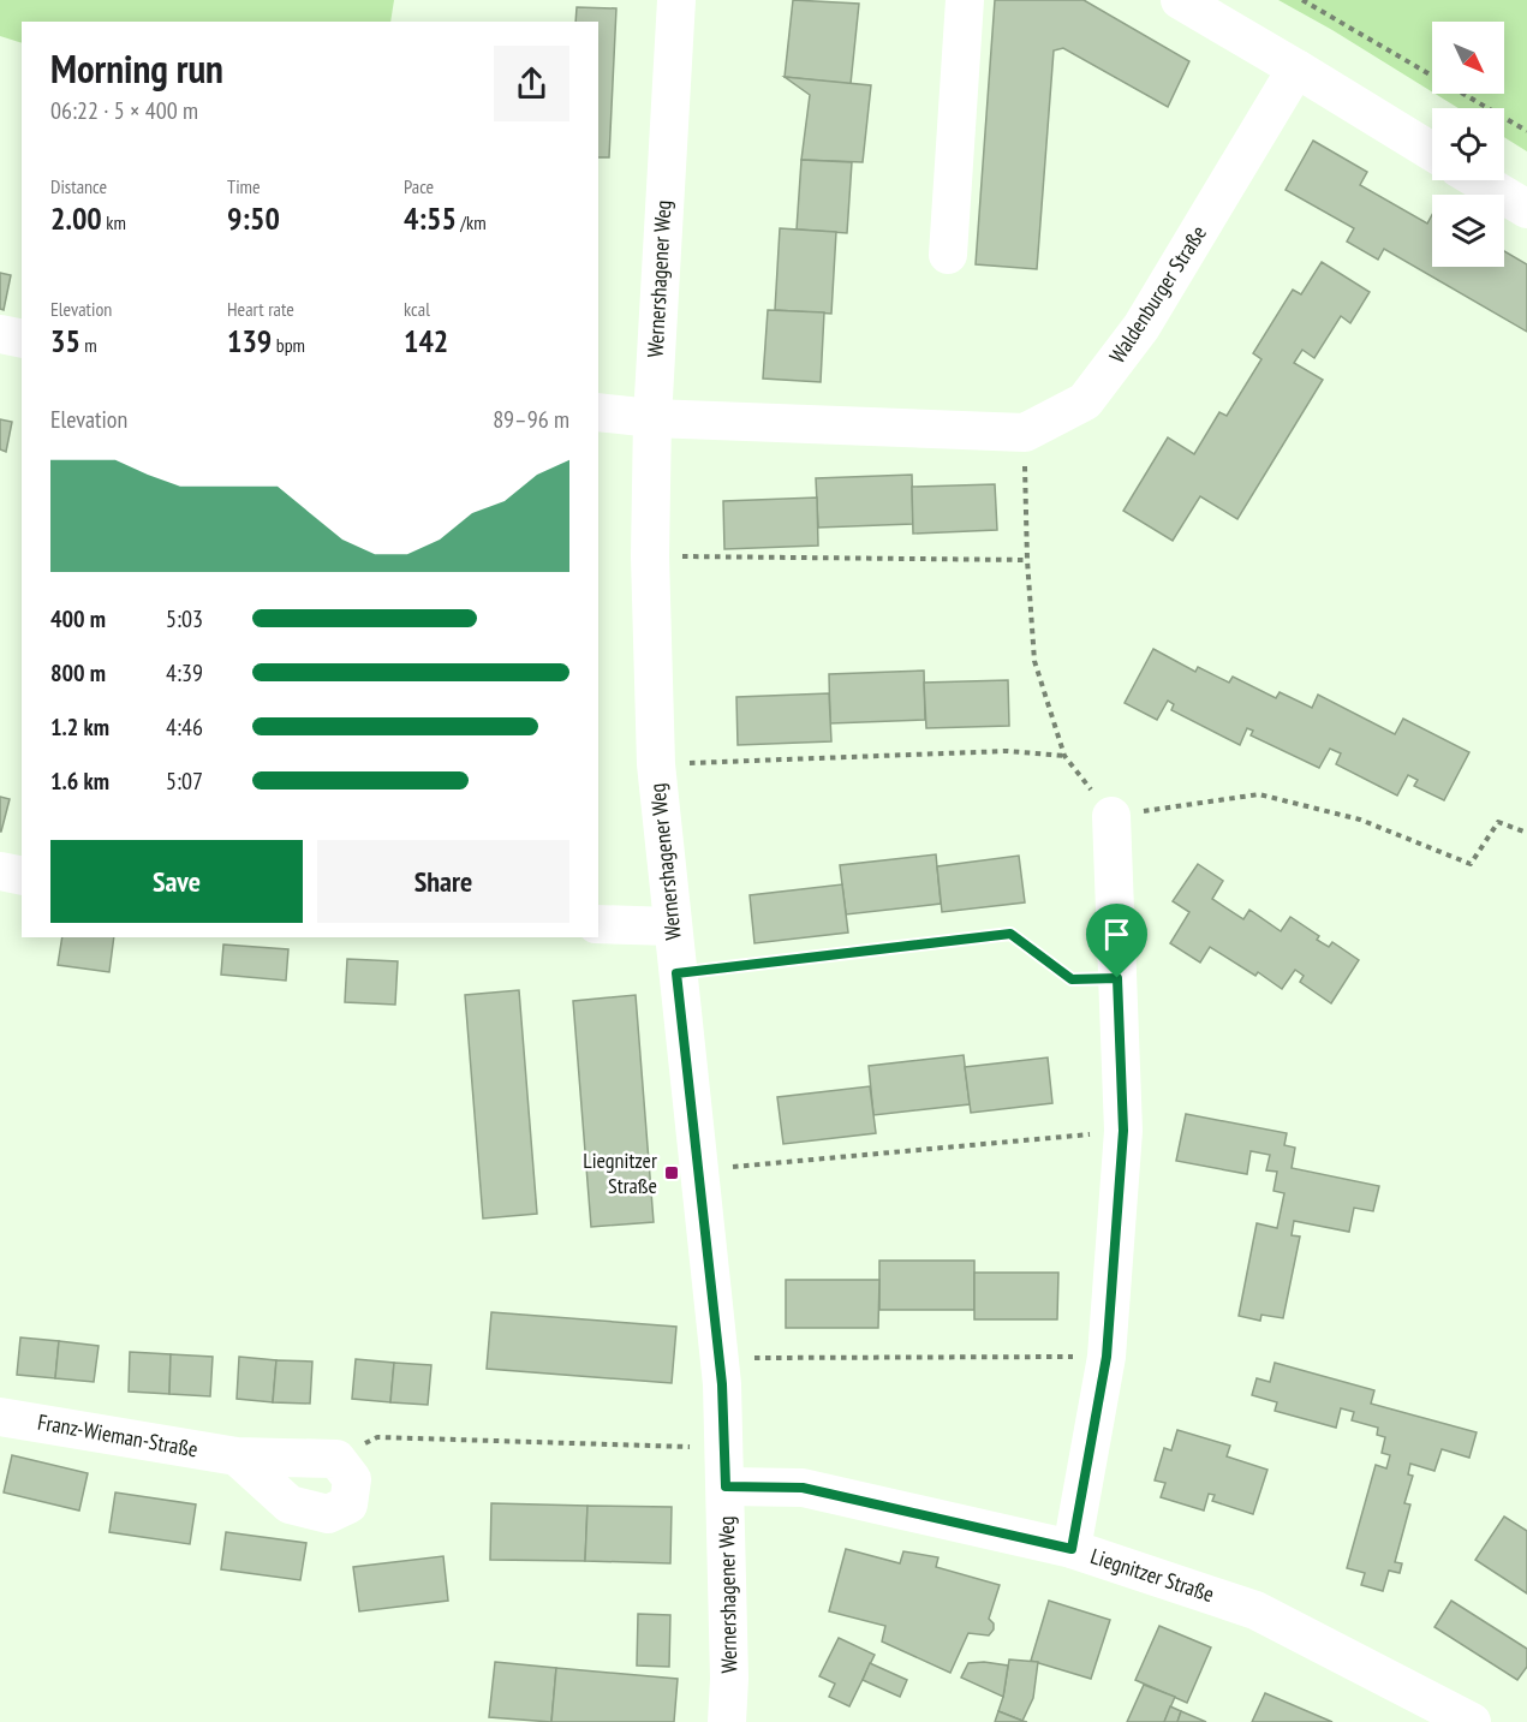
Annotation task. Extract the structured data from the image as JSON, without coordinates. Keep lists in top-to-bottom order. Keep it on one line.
{"streets":{"street":["Wernershagener Weg","Waldenburger Straße","Franz-Wieman-Straße","Liegnitzer Straße"]},"crossings":[["Wernershagener Weg","Waldenburger Straße"],["Wernershagener Weg","Liegnitzer Straße"]],"places":{"transit":["Liegnitzer Straße"]},"north":"bottom right","page":{"heading":["Morning run","06:22 · 5 × 400 m"],"stats":[["Distance","2.00 km"],["Time","9:50"],["Pace","4:55 /km"],["Elevation","35 m"],["Heart rate","139 bpm"],["kcal","142"]],"chart":["Elevation","89–96 m"],"list":[{"name":"400 m","note":"5:03"},{"name":"800 m","note":"4:39"},{"name":"1.2 km","note":"4:46"},{"name":"1.6 km","note":"5:07"}],"buttons":["Save","Share"]}}
